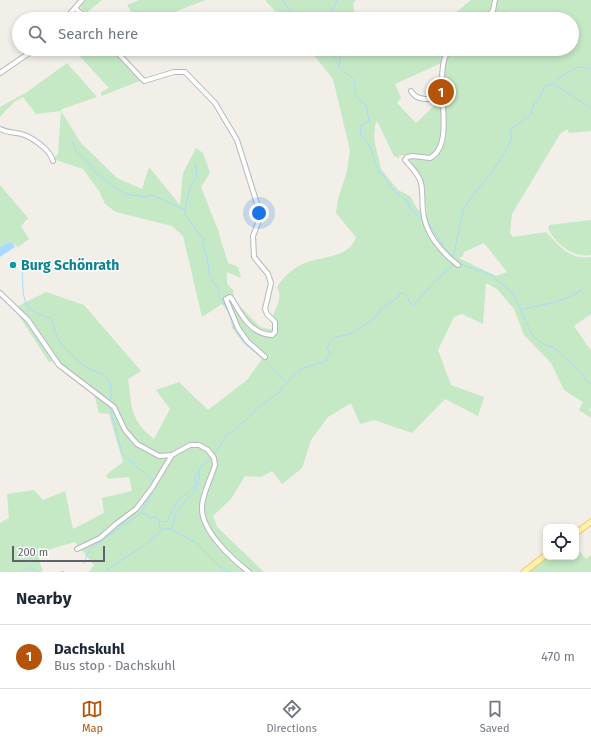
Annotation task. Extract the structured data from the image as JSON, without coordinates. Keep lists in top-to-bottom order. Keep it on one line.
{"places":["Burg Schönrath"],"scale_bar":"200 m","page":{"search":"Search here","pins":"1","scale":"200 m","heading":"Nearby","list":[{"mark":"1","name":"Dachskuhl","note":"Bus stop · Dachskuhl","value":"470 m"}],"nav":["Map","Directions","Saved"]}}
